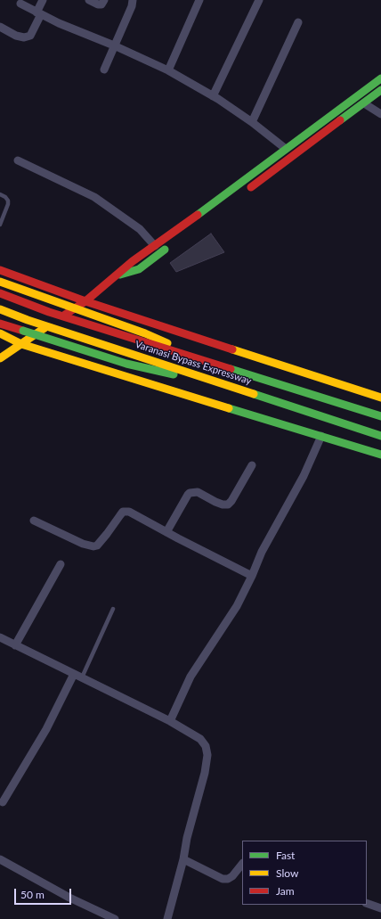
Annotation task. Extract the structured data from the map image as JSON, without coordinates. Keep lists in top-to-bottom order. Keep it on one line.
{"streets":{"main road":["Varanasi Bypass Expressway"]},"legend":["Fast","Slow","Jam"],"scale_bar":"50 m"}
